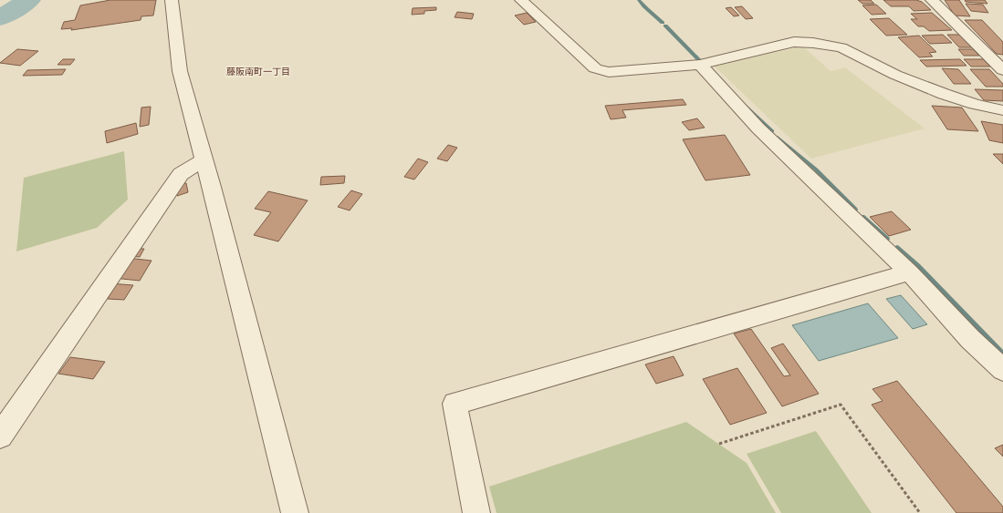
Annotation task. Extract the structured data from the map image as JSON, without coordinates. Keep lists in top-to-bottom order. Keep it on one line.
{"districts":["藤阪南町一丁目"]}
